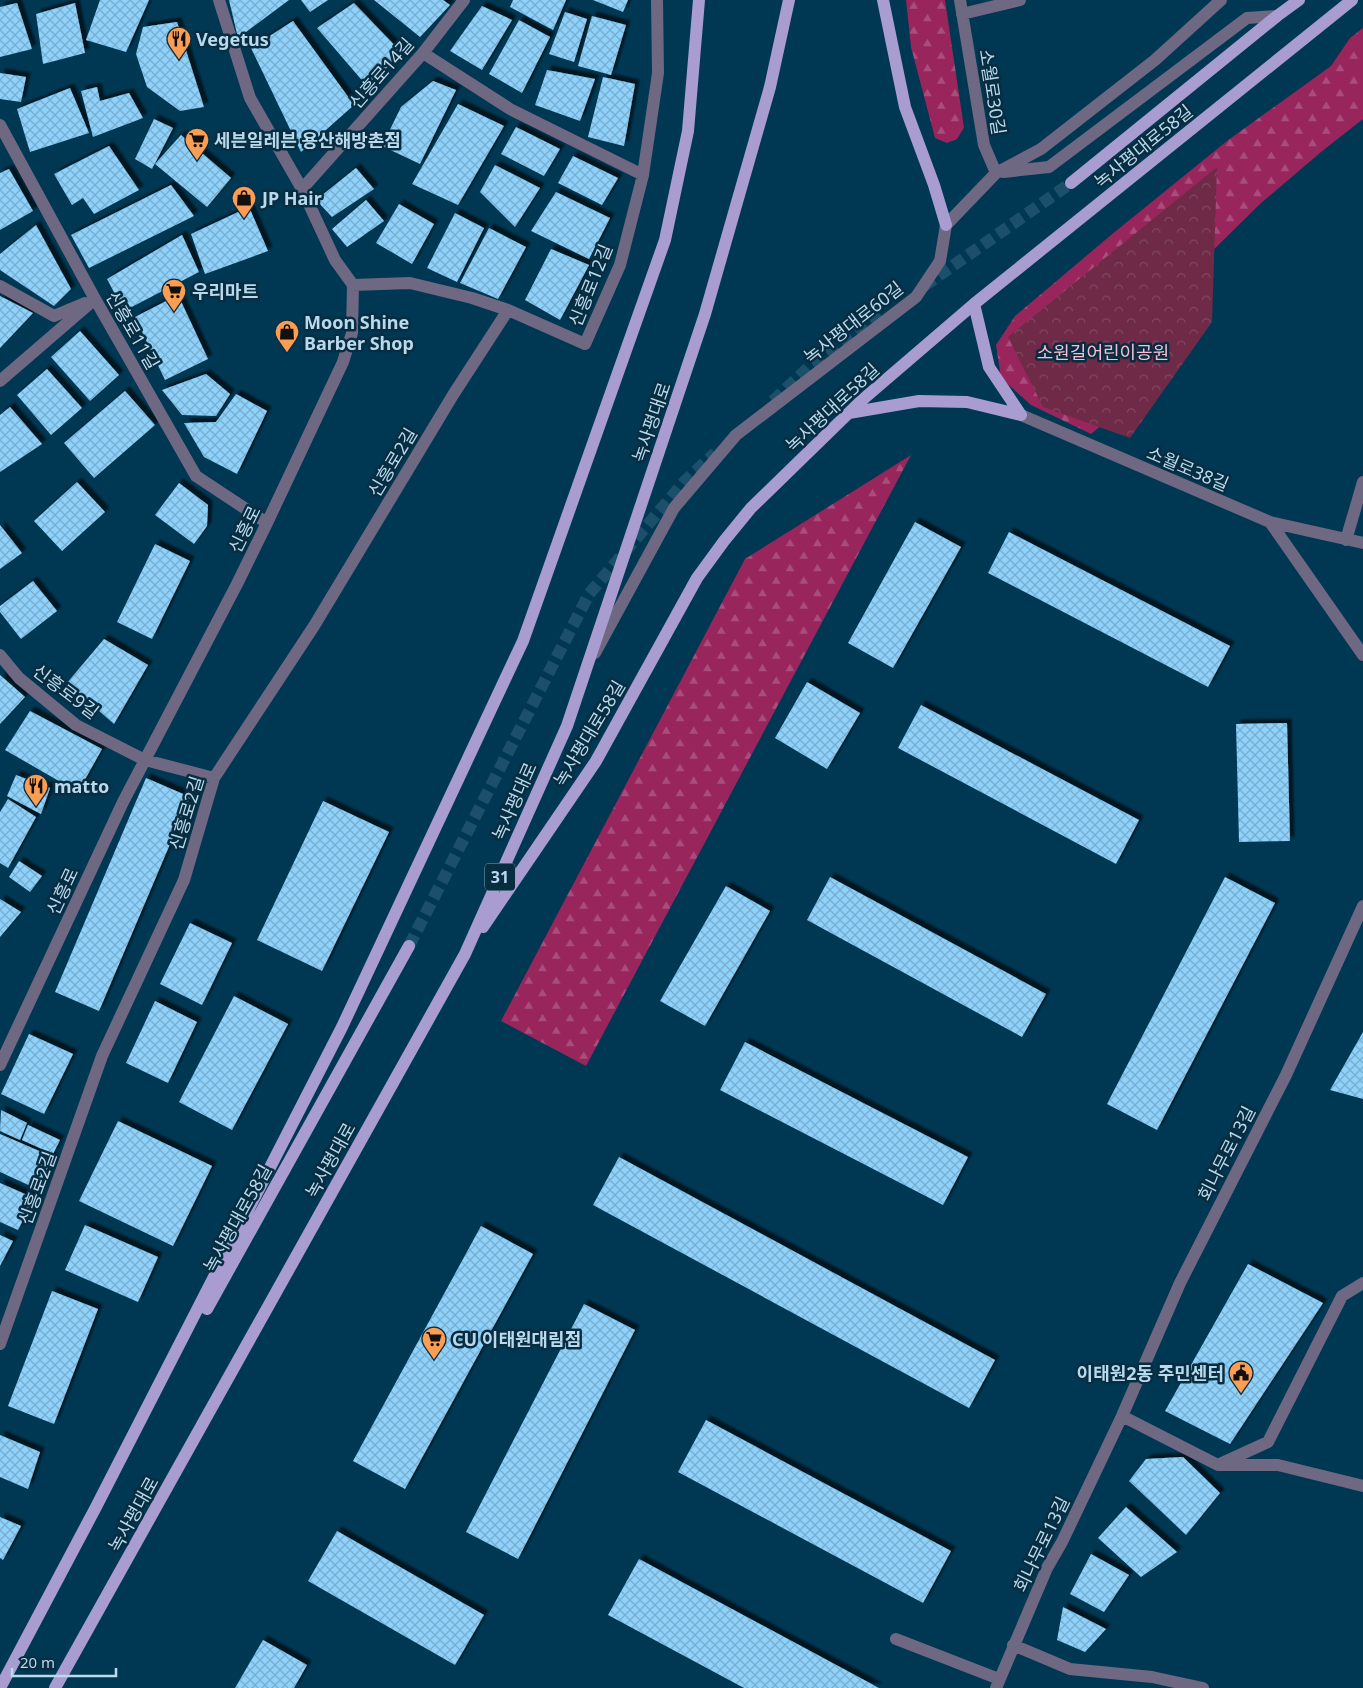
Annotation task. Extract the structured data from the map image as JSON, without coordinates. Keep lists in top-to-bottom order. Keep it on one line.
{"streets":{"main road":["녹사평대로58길","녹사평대로","31"],"street":["신흥로14길","소월로30길","신흥로12길","녹사평대로60길","신흥로11길","신흥로2길","소월로38길","신흥로","신흥로9길","회나무로13길"]},"crossings":[["녹사평대로58길","녹사평대로"],["신흥로12길","신흥로2길"],["신흥로12길","신흥로"],["녹사평대로60길","녹사평대로"],["신흥로11길","신흥로"],["신흥로2길","신흥로9길"],["신흥로","신흥로9길"]],"parks":["소원길어린이공원"],"places":{"restaurant":["Vegetus","matto"],"supermarket":["세븐일레븐 용산해방촌점","우리마트","CU 이태원대림점"],"shop":["JP Hair","Moon Shine Barber Shop"],"public building":["이태원2동 주민센터"]},"scale_bar":"20 m"}
